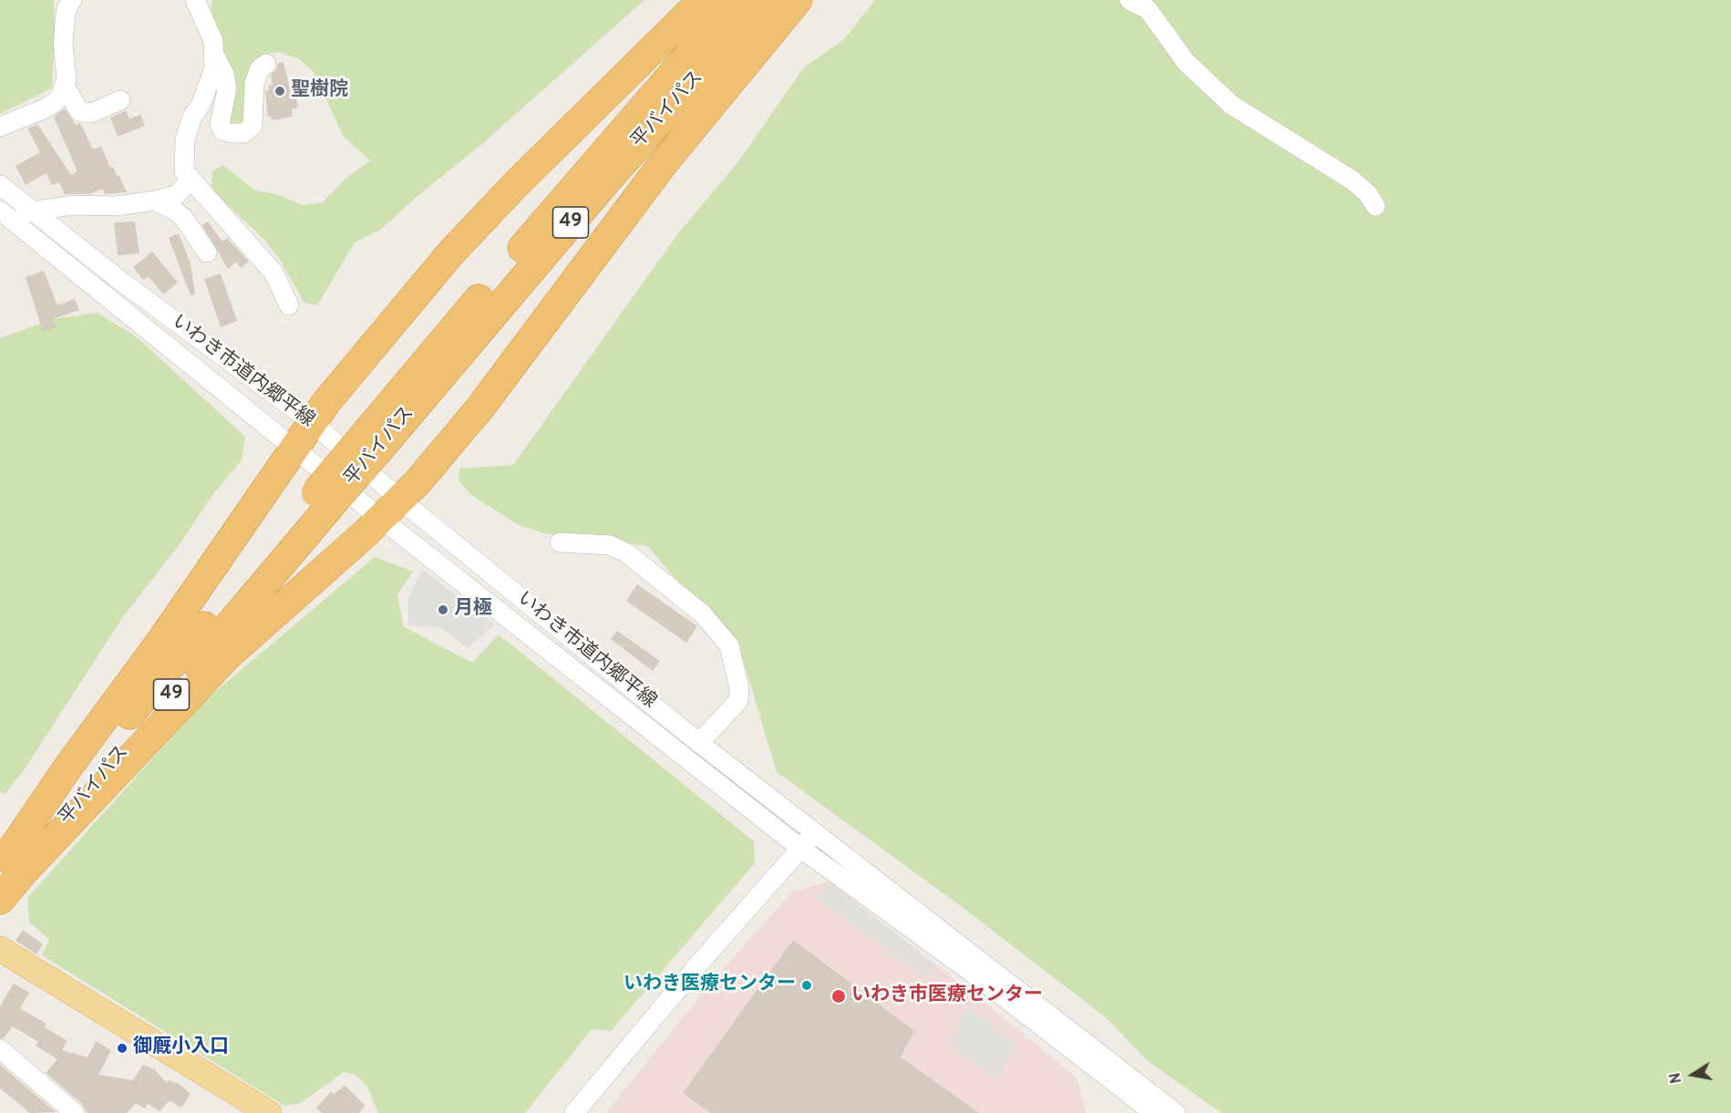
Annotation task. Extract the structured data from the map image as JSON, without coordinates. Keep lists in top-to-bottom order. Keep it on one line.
{"streets":{"highway":["平バイパス","49"],"street":["いわき市道内郷平線"]},"places":["聖樹院","月極","いわき医療センター","いわき市医療センター","御厩小入口"],"north":"left"}
